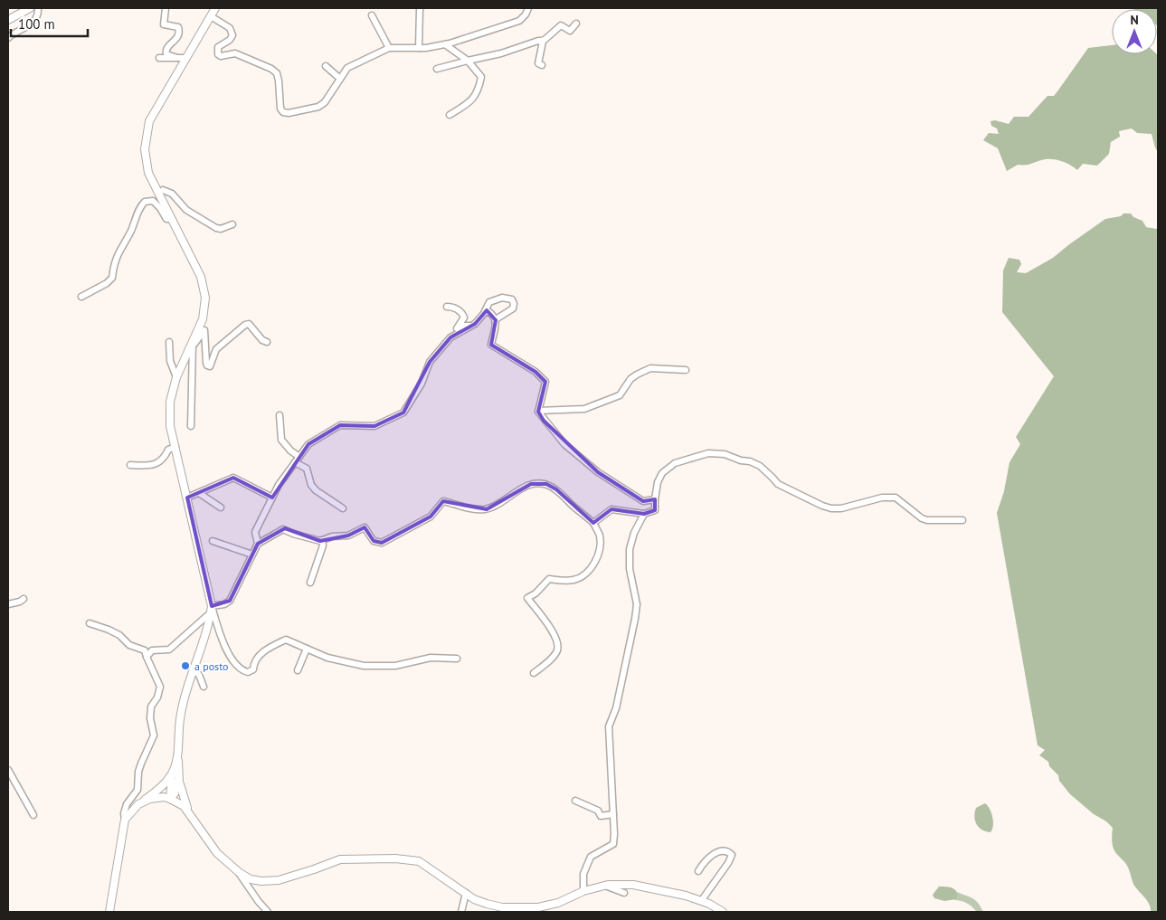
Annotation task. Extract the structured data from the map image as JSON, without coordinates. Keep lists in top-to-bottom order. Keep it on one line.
{"places":["a posto"],"scale_bar":"100 m","north":"top"}
